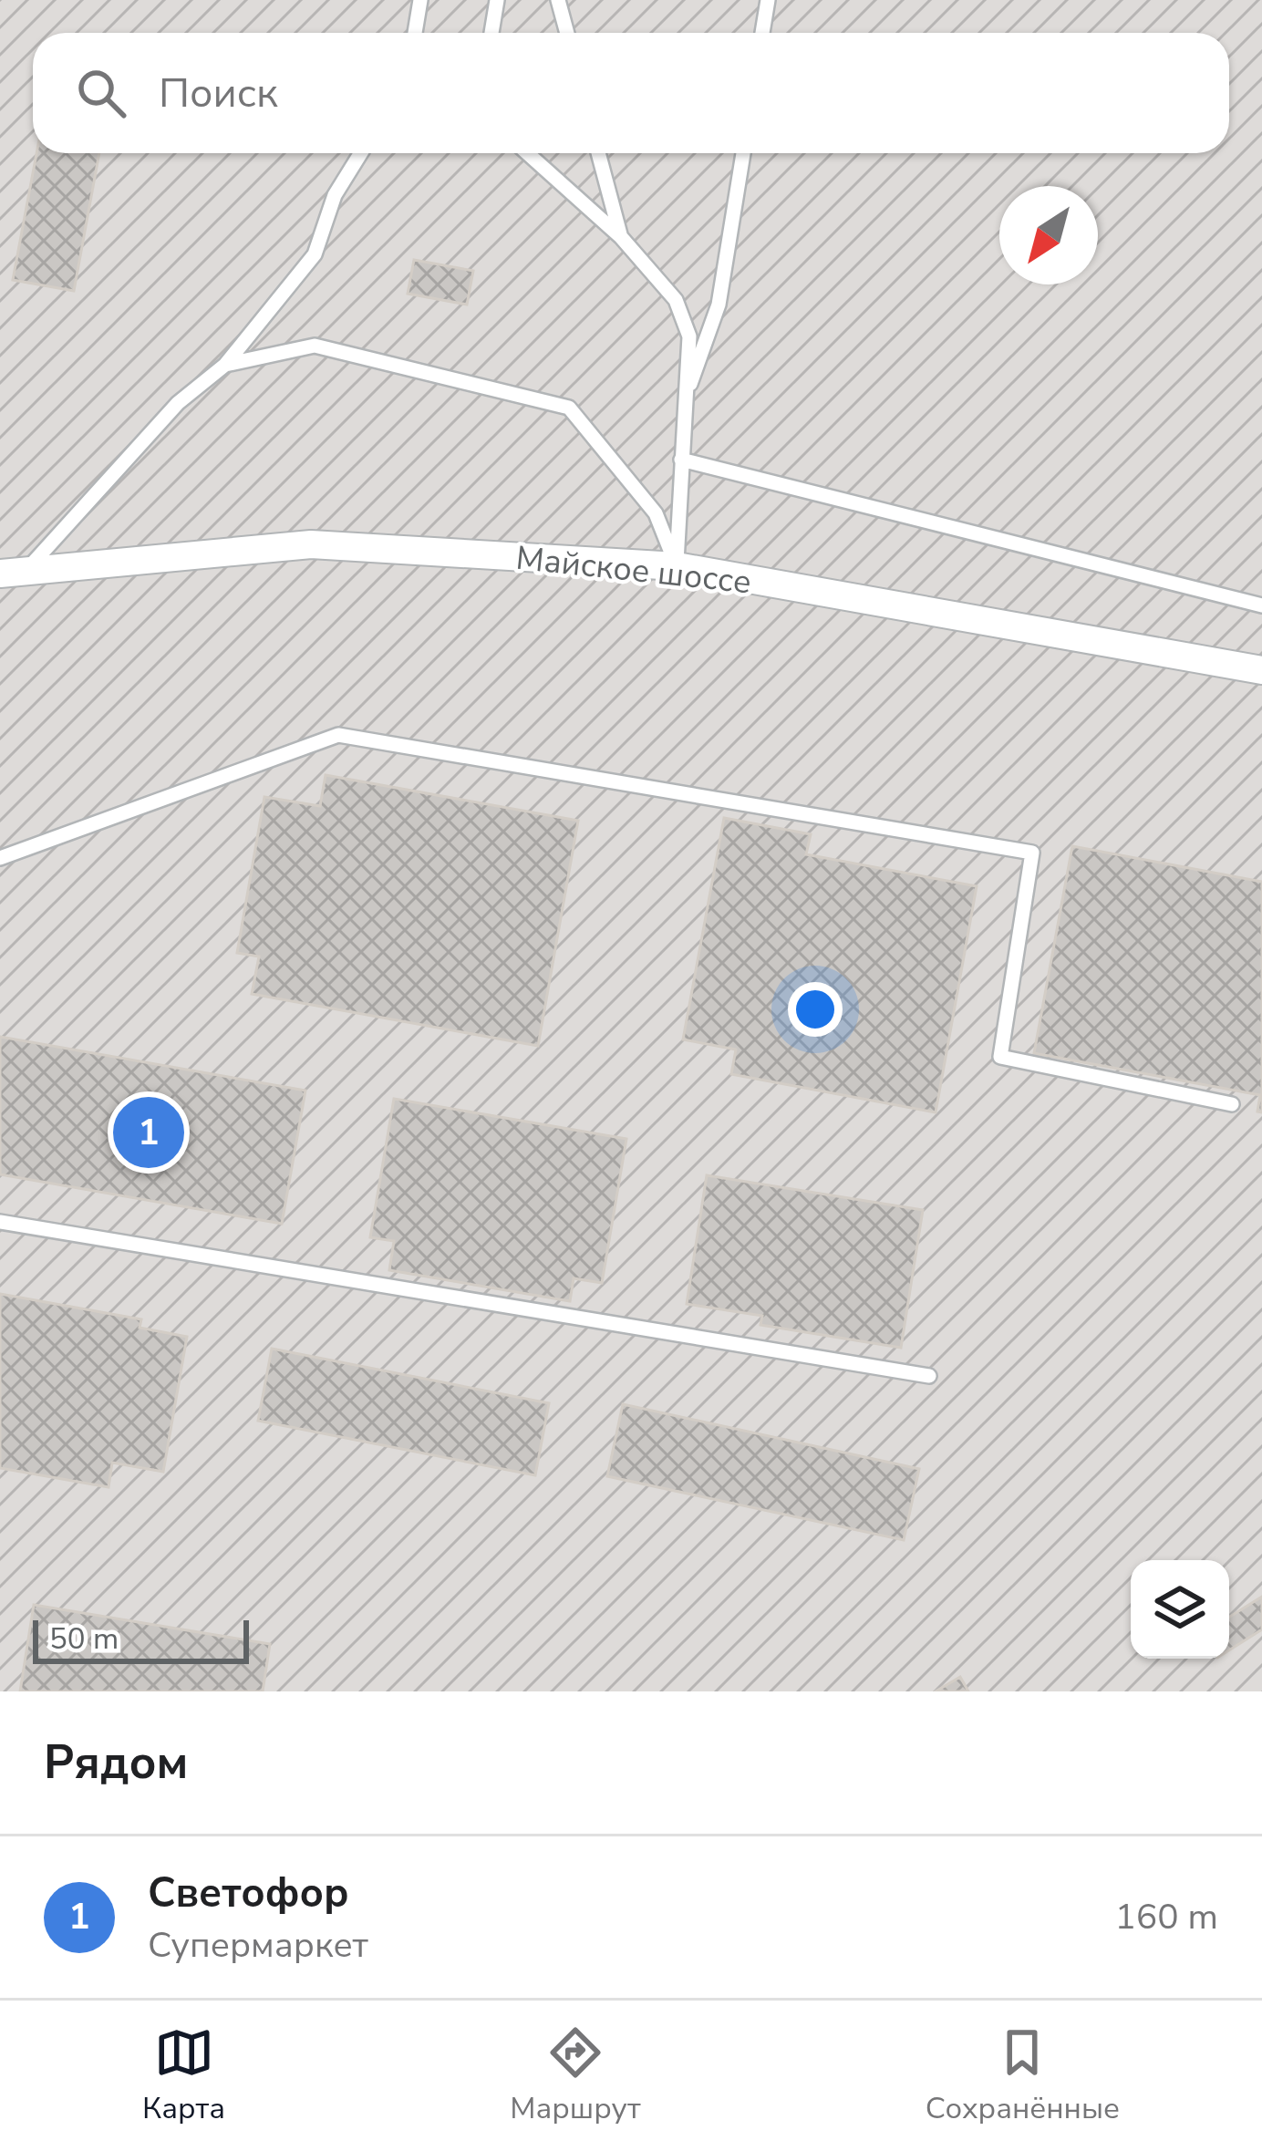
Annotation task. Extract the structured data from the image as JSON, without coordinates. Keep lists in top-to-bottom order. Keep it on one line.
{"streets":{"street":["Майское шоссе"]},"scale_bar":"50 m","north":"bottom left","page":{"search":"Поиск","pins":"1","scale":"50 m","heading":"Рядом","list":[{"mark":"1","name":"Светофор","note":"Супермаркет","value":"160 m"}],"nav":["Карта","Маршрут","Сохранённые"]}}
